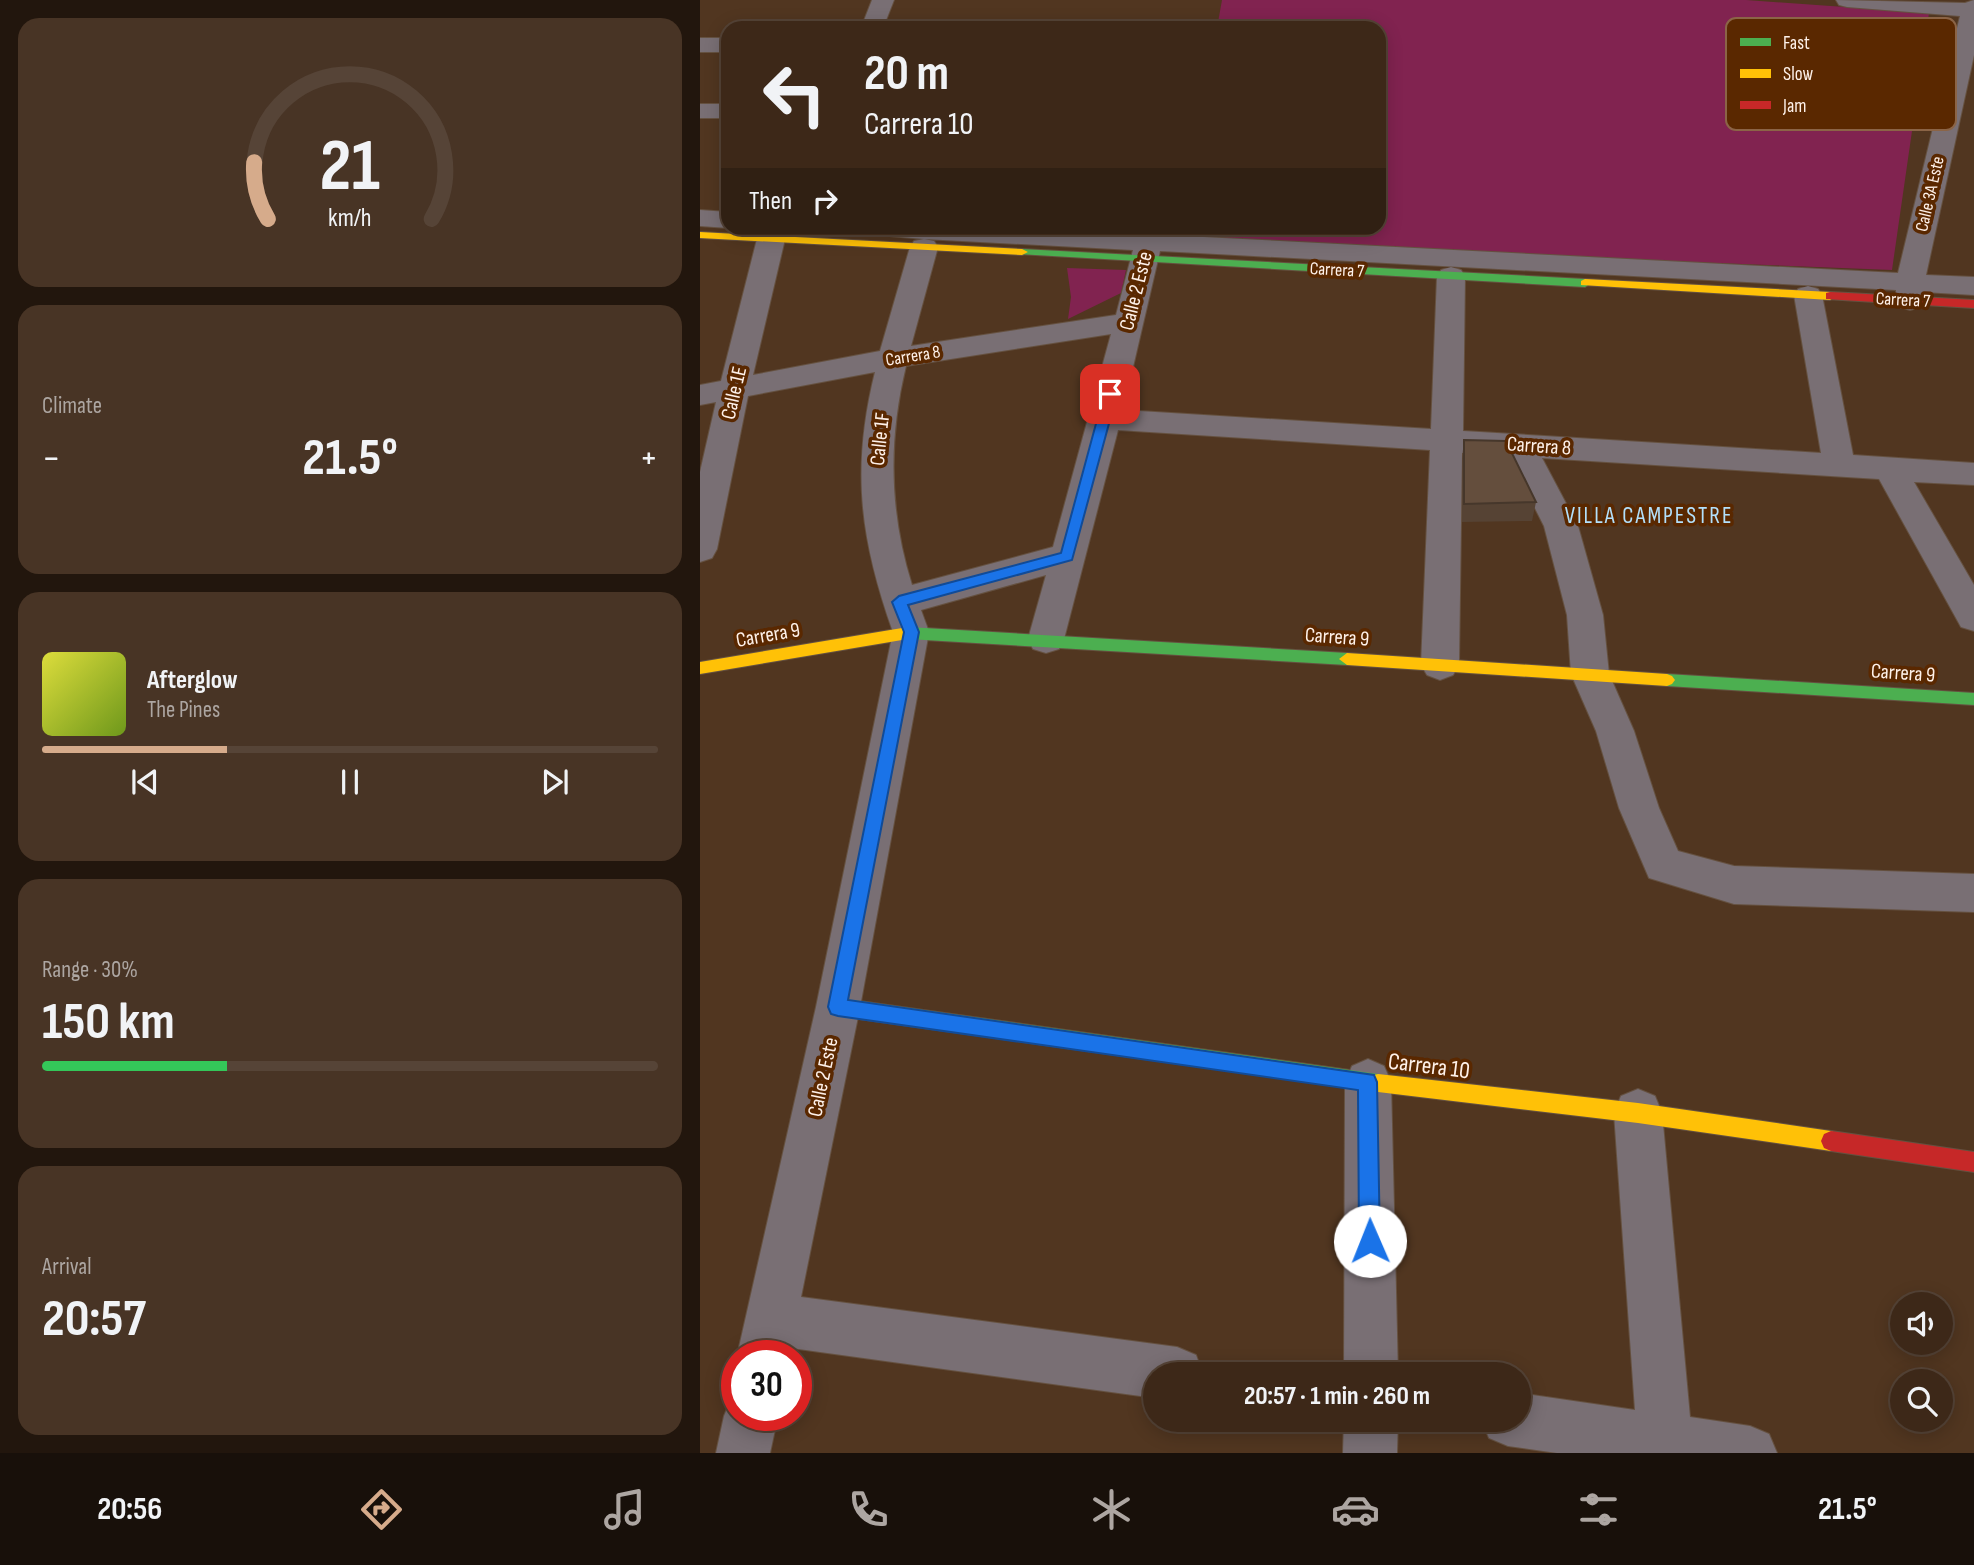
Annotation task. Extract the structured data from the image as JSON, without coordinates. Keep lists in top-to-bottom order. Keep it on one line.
{"streets":{"street":["Calle 3A Este","Carrera 7","Calle 2 Este","Carrera 8","Calle 1E","Calle 1F","Carrera 9","Carrera 10"]},"crossings":[["Calle 3A Este","Carrera 7"],["Carrera 7","Calle 2 Este"],["Carrera 7","Calle 1E"],["Carrera 7","Calle 1F"],["Calle 2 Este","Carrera 8"],["Calle 2 Este","Calle 1F"],["Calle 2 Este","Carrera 9"],["Calle 2 Este","Carrera 10"],["Carrera 8","Calle 1E"],["Carrera 8","Calle 1F"],["Calle 1F","Carrera 9"]],"districts":["VILLA CAMPESTRE"],"legend":["Fast","Slow","Jam"],"page":{"turn":["20 m","Carrera 10"],"then":"Then","tile":["Climate",["Range · 30%","150 km"],["Arrival","20:57"]],"heat":["−","21.5°","+"],"song":["Afterglow","The Pines"],"limit":"30","trip":"20:57 · 1 min · 260 m","tabs":["20:56","21.5°"],"gauge":["21","km/h"]}}
